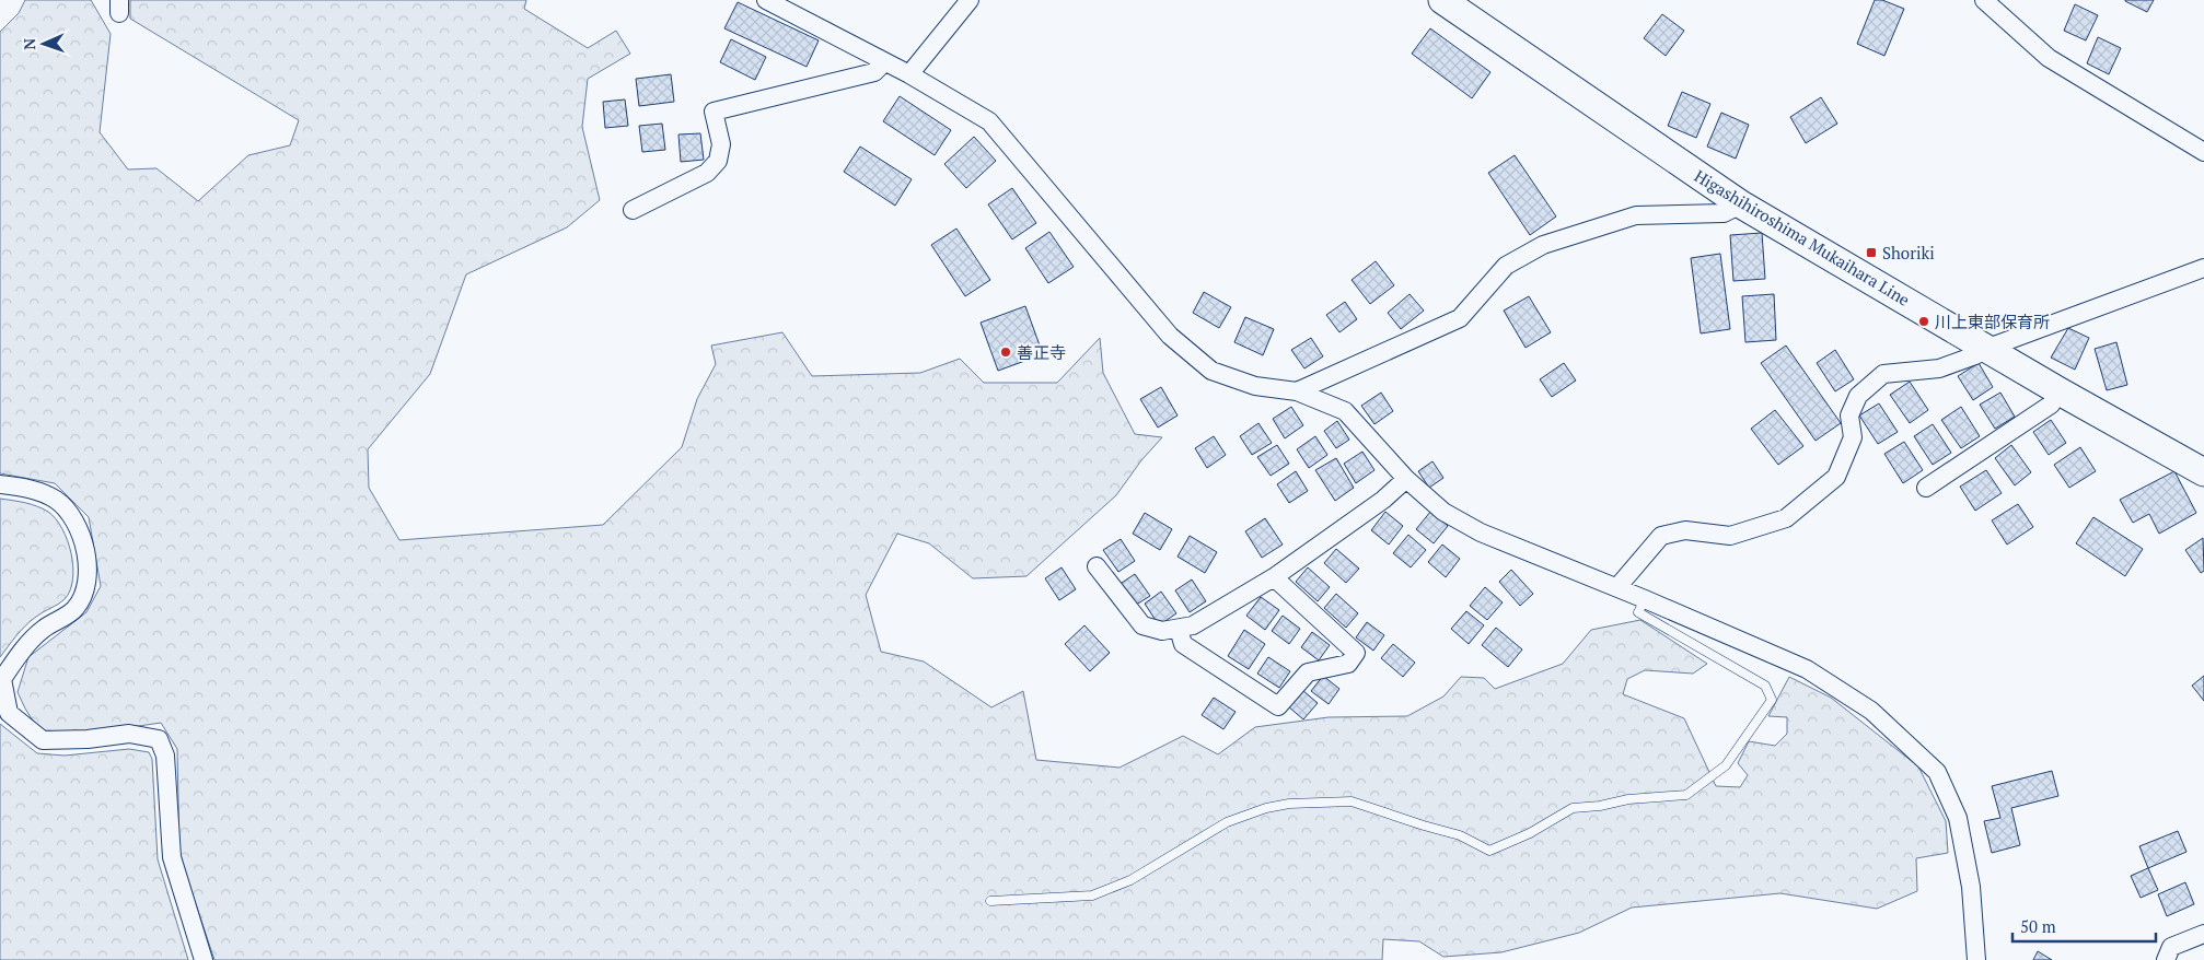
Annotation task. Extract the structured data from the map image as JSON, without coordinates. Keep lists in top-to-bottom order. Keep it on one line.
{"streets":{"main road":["Higashihiroshima Mukaihara Line"]},"places":{"transit":["Shoriki"],"other":["川上東部保育所","善正寺"]},"scale_bar":"50 m","north":"left"}
